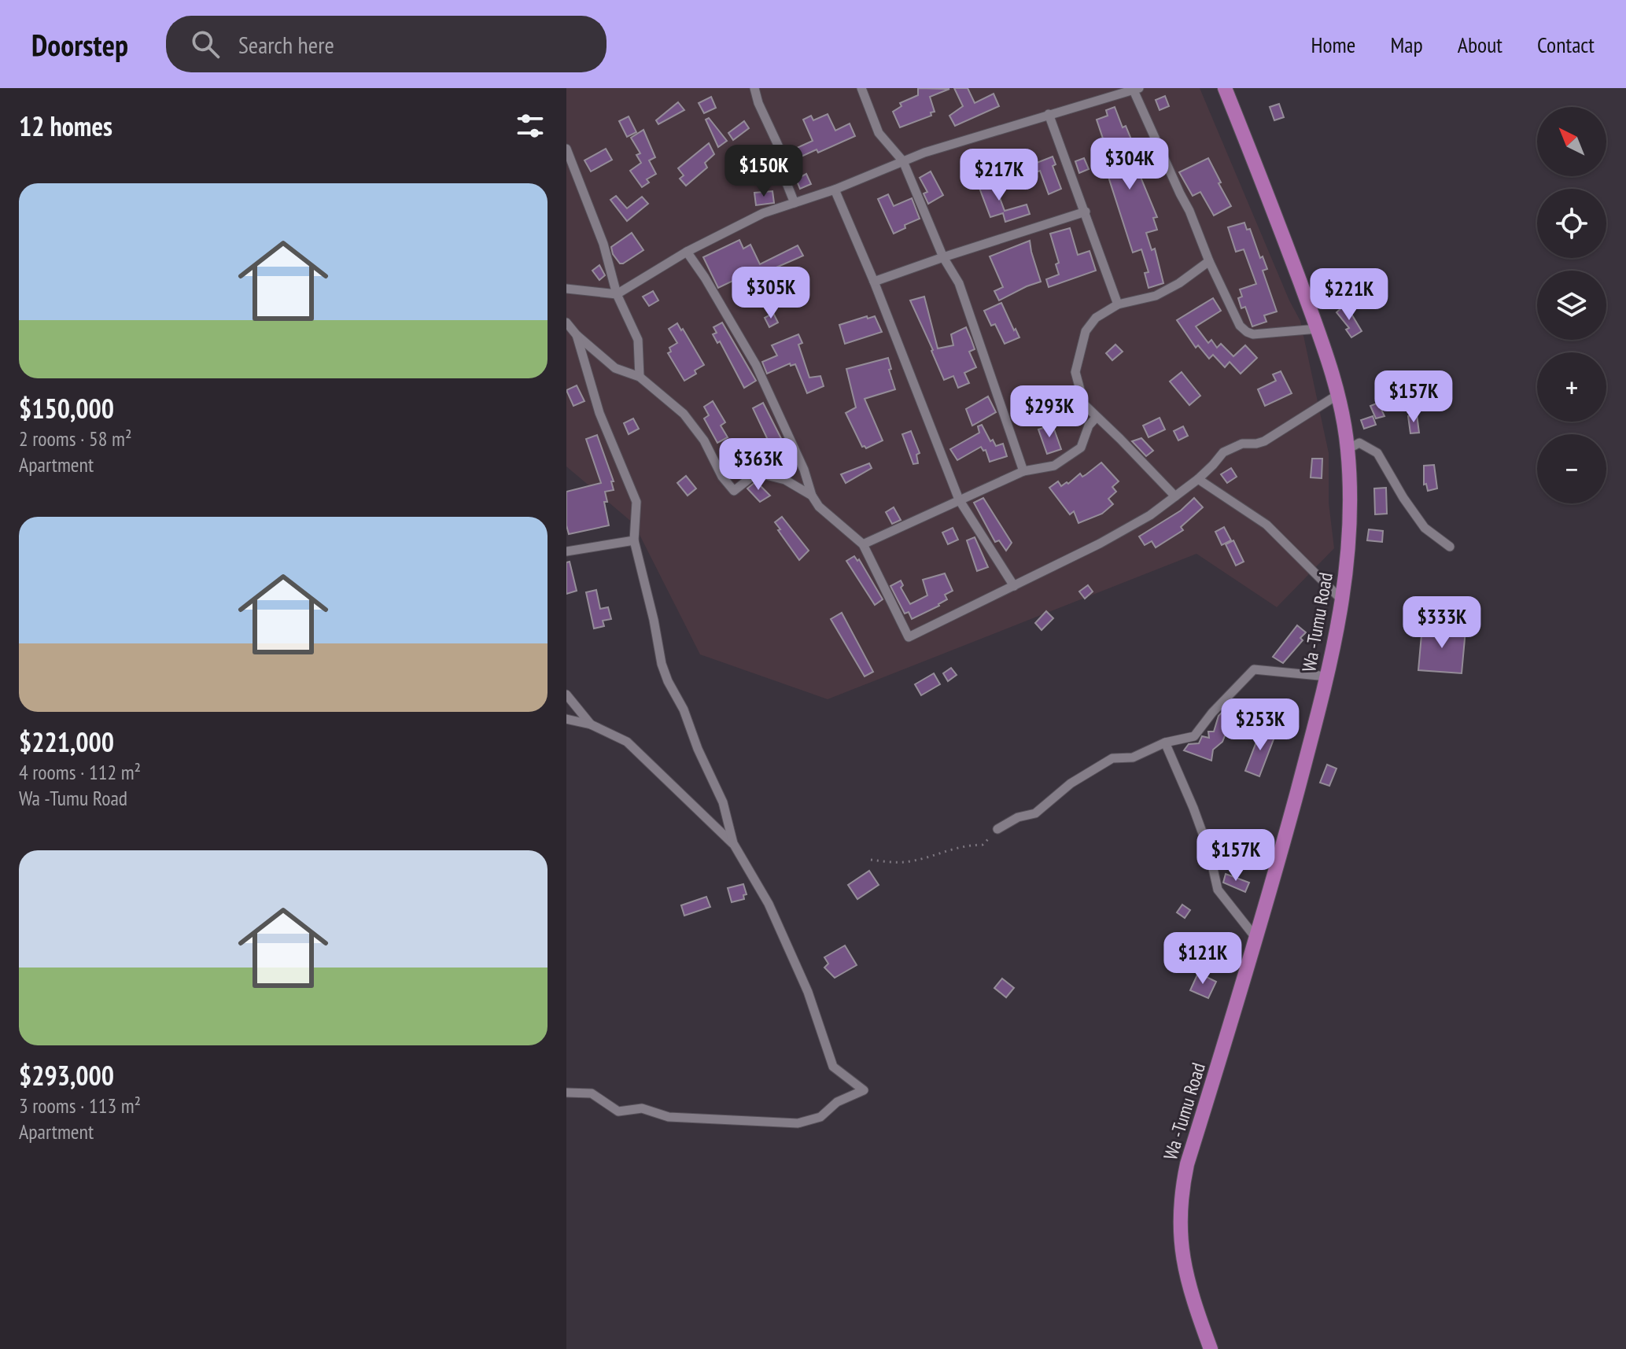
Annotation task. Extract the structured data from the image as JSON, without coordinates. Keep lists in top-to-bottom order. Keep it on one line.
{"streets":{"highway":["Wa -Tumu Road"]},"north":"top left","page":{"header":"Doorstep","search":"Search here","nav":["Home","Map","About","Contact"],"heading":"12 homes","map_buttons":["+","−"],"price":["$304K","$150K","$217K","$305K","$221K","$157K","$293K","$363K","$333K","$253K","$157K","$121K"],"list":[{"name":"$150,000","note":"2 rooms · 58 m² · Apartment"},{"name":"$221,000","note":"4 rooms · 112 m² · Wa -Tumu Road"},{"name":"$293,000","note":"3 rooms · 113 m² · Apartment"}]}}
